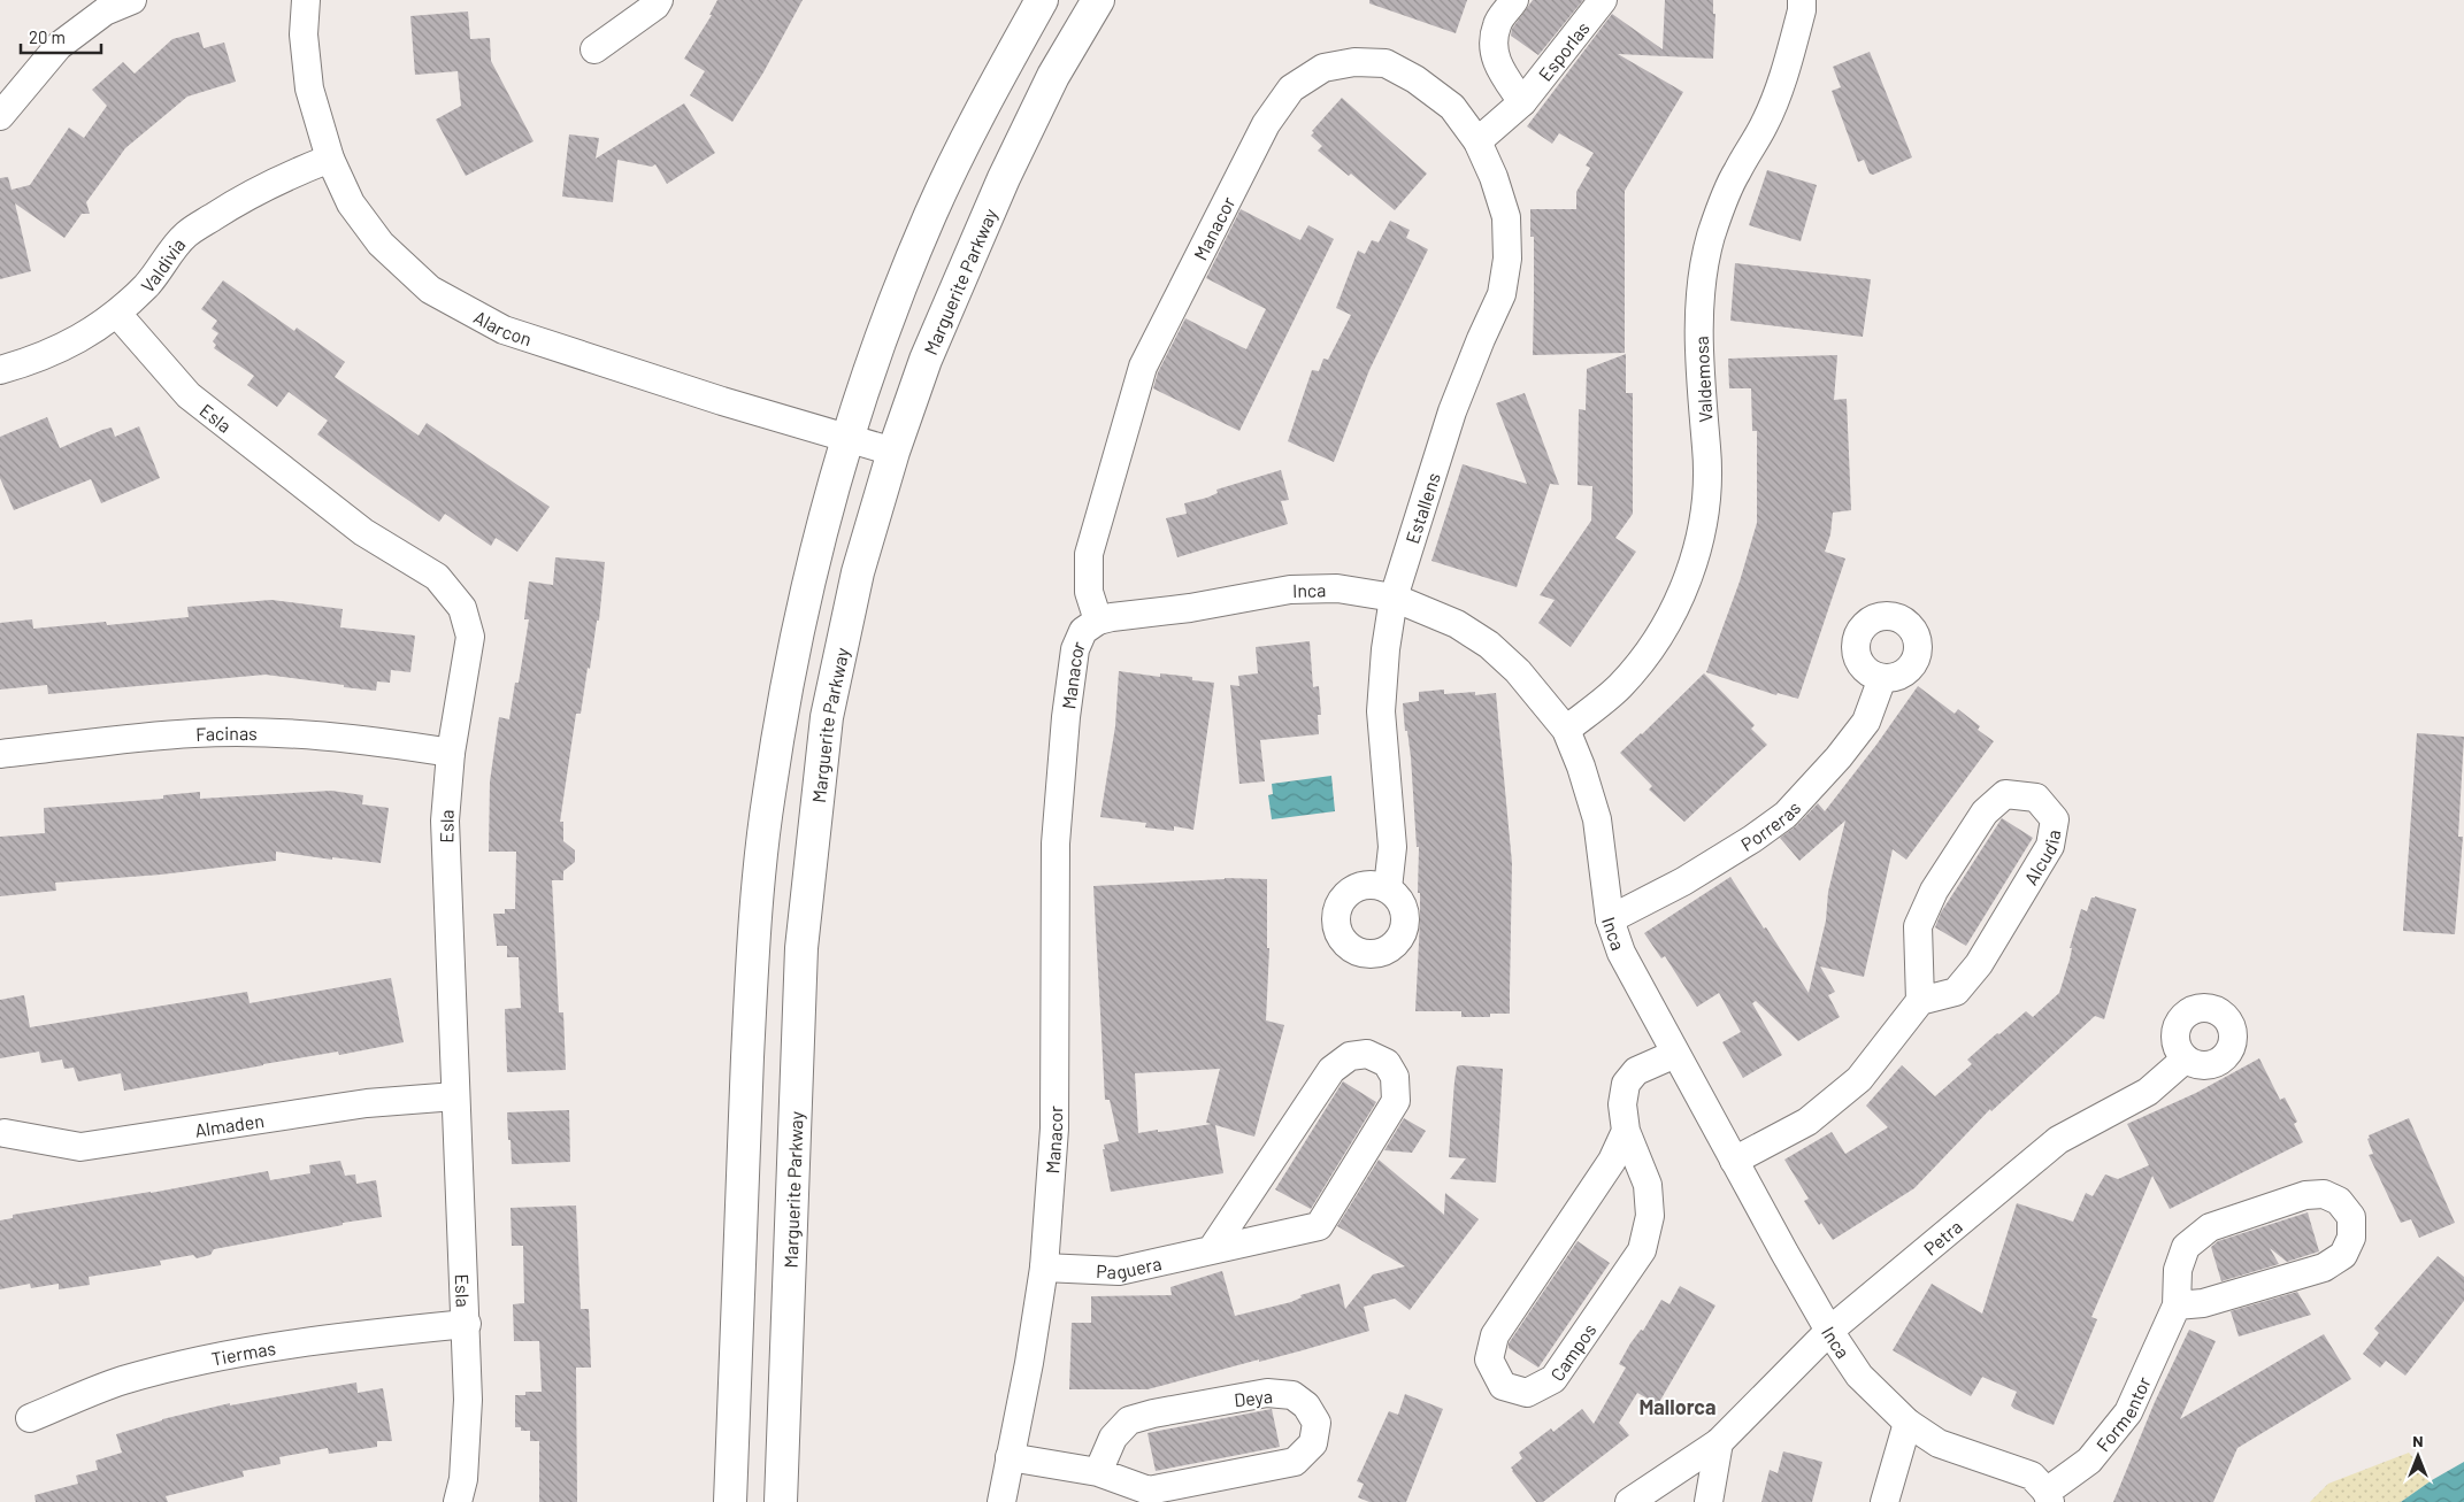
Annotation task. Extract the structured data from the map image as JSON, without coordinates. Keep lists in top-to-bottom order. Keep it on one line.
{"streets":{"main road":["Marguerite Parkway"],"street":["Esporlas","Manacor","Valdivia","Alarcon","Valdemosa","Esla","Estallens","Inca","Facinas","Porreras","Alcudia","Almaden","Petra","Paguera","Campos","Tiermas","Deya","Formentor"]},"crossings":[["Esporlas","Manacor"],["Esporlas","Estallens"],["Manacor","Estallens"],["Manacor","Inca"],["Manacor","Paguera"],["Manacor","Deya"],["Valdivia","Alarcon"],["Valdivia","Esla"],["Marguerite Parkway","Alarcon"],["Valdemosa","Inca"],["Esla","Facinas"],["Esla","Almaden"],["Esla","Tiermas"],["Estallens","Inca"],["Inca","Porreras"],["Inca","Petra"],["Inca","Campos"],["Inca","Formentor"]],"districts":["Mallorca"],"scale_bar":"20 m","north":"top"}
